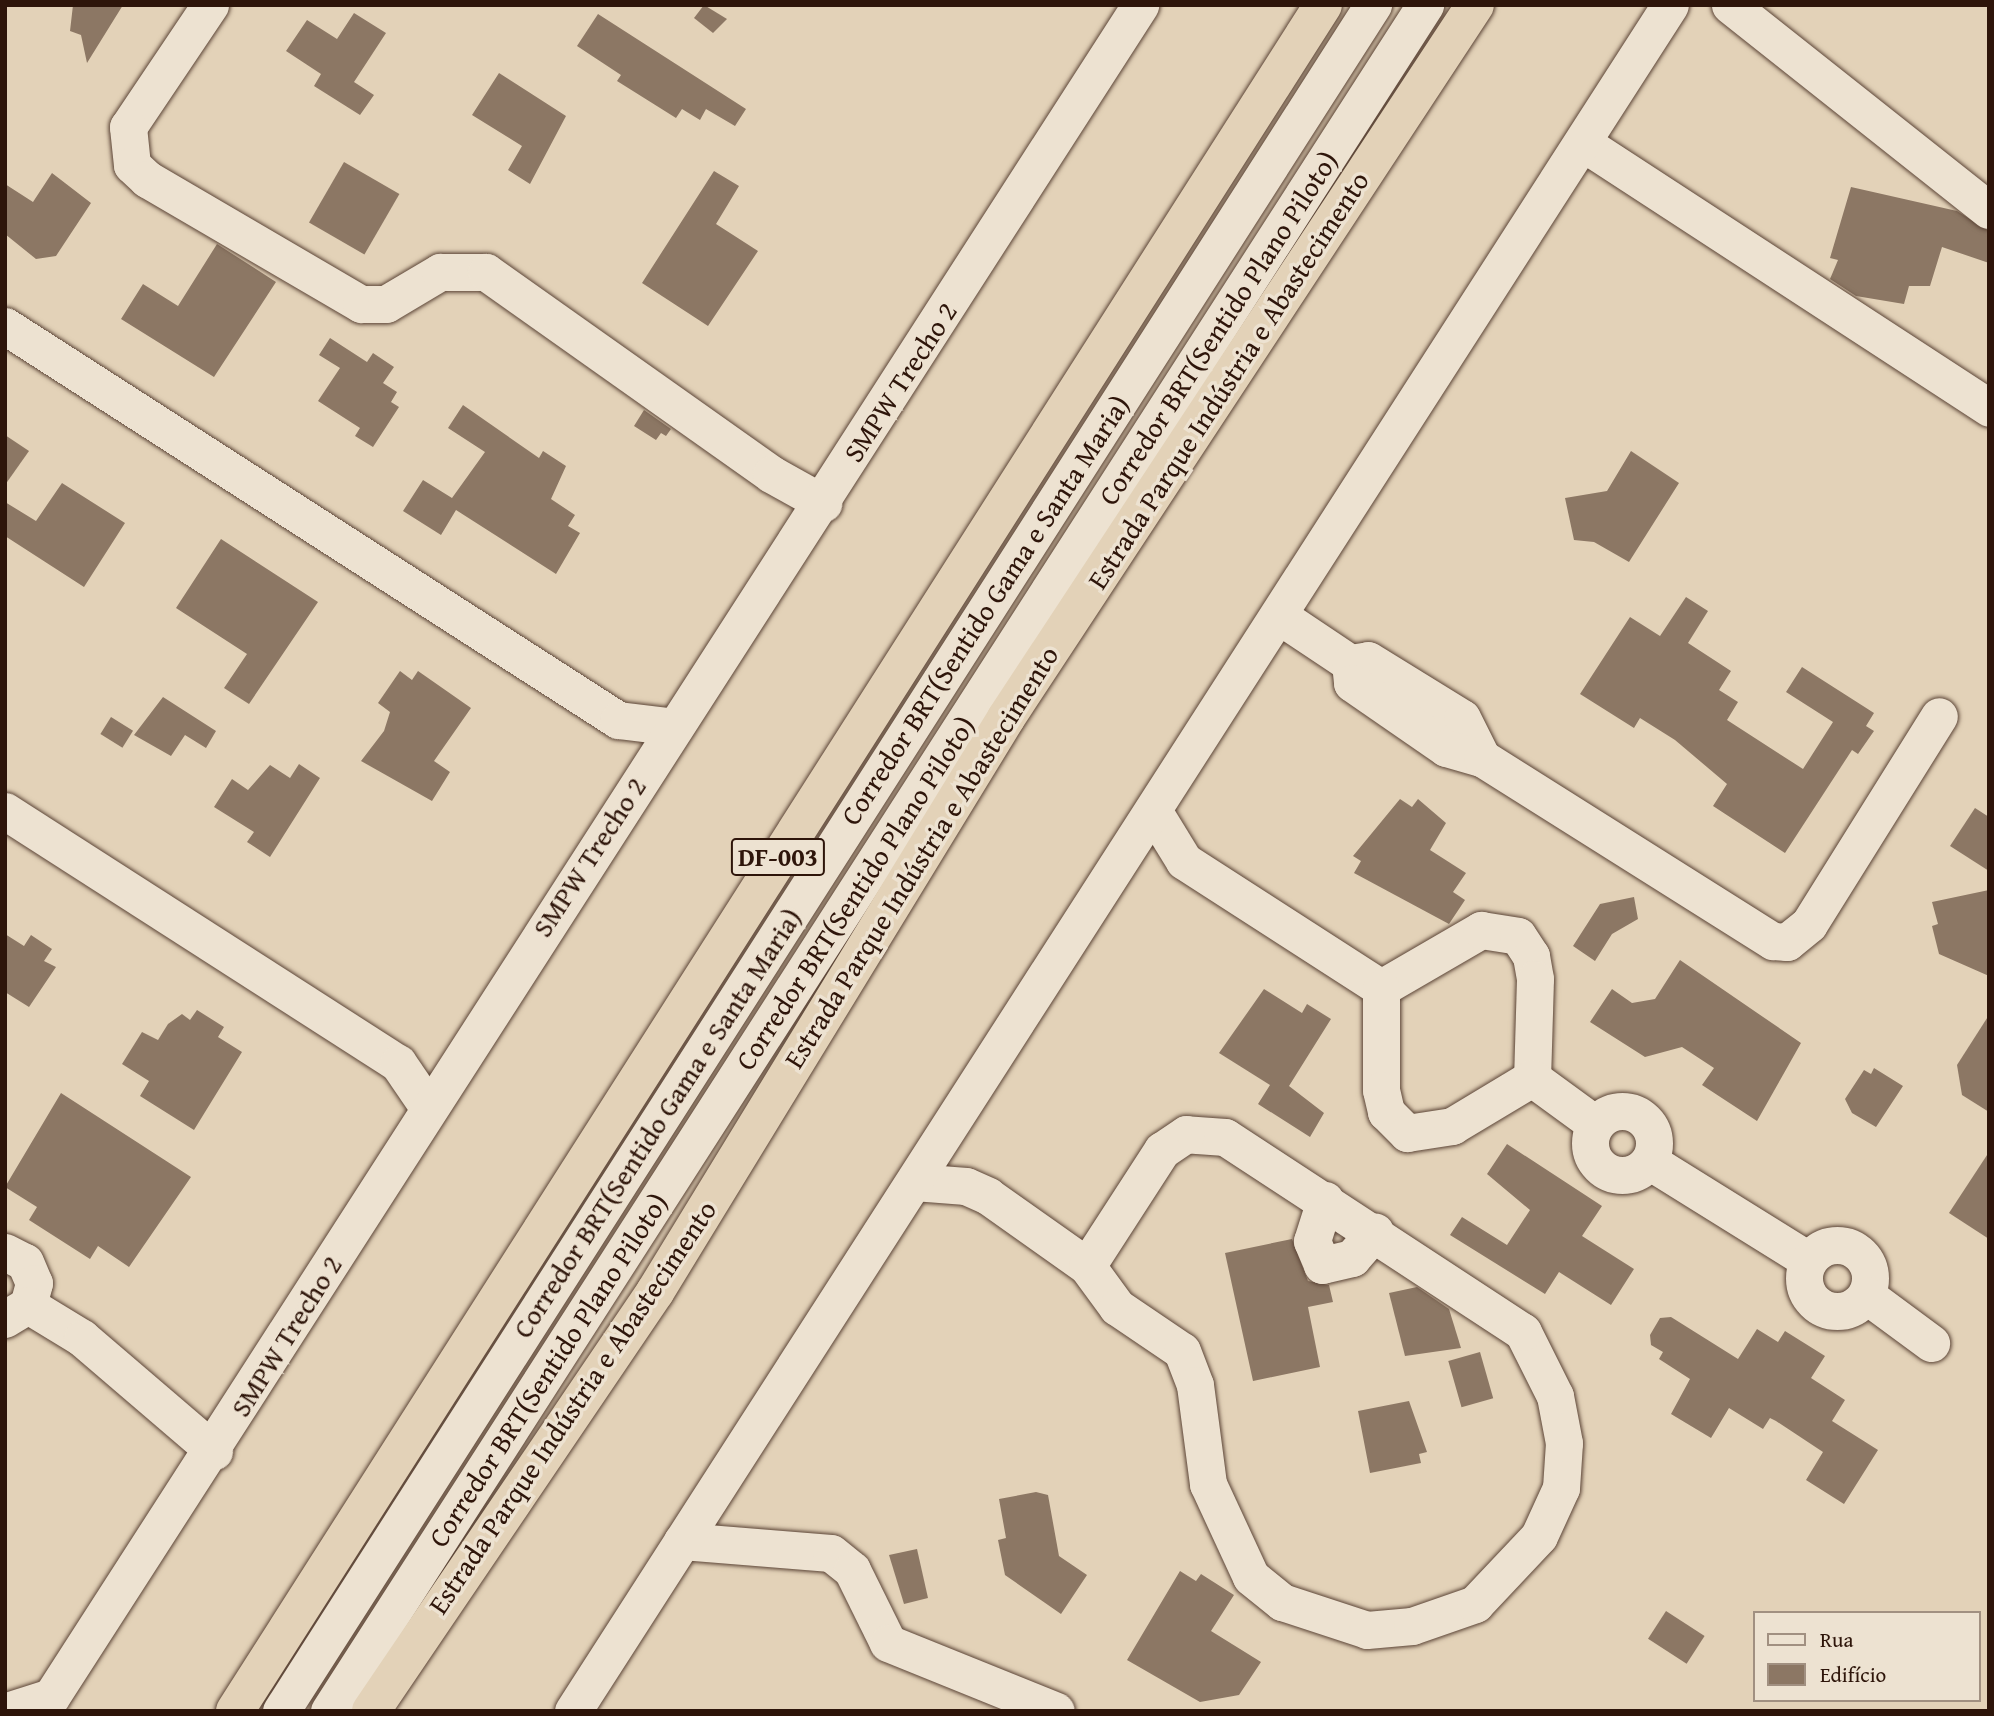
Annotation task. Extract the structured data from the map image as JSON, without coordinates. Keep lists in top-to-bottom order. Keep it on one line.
{"streets":{"highway":["Estrada Parque Indústria e Abastecimento","DF-003"],"street":["Corredor BRT(Sentido Plano Piloto)","SMPW Trecho 2","Corredor BRT(Sentido Gama e Santa Maria)"]},"legend":["Rua","Edifício"]}
